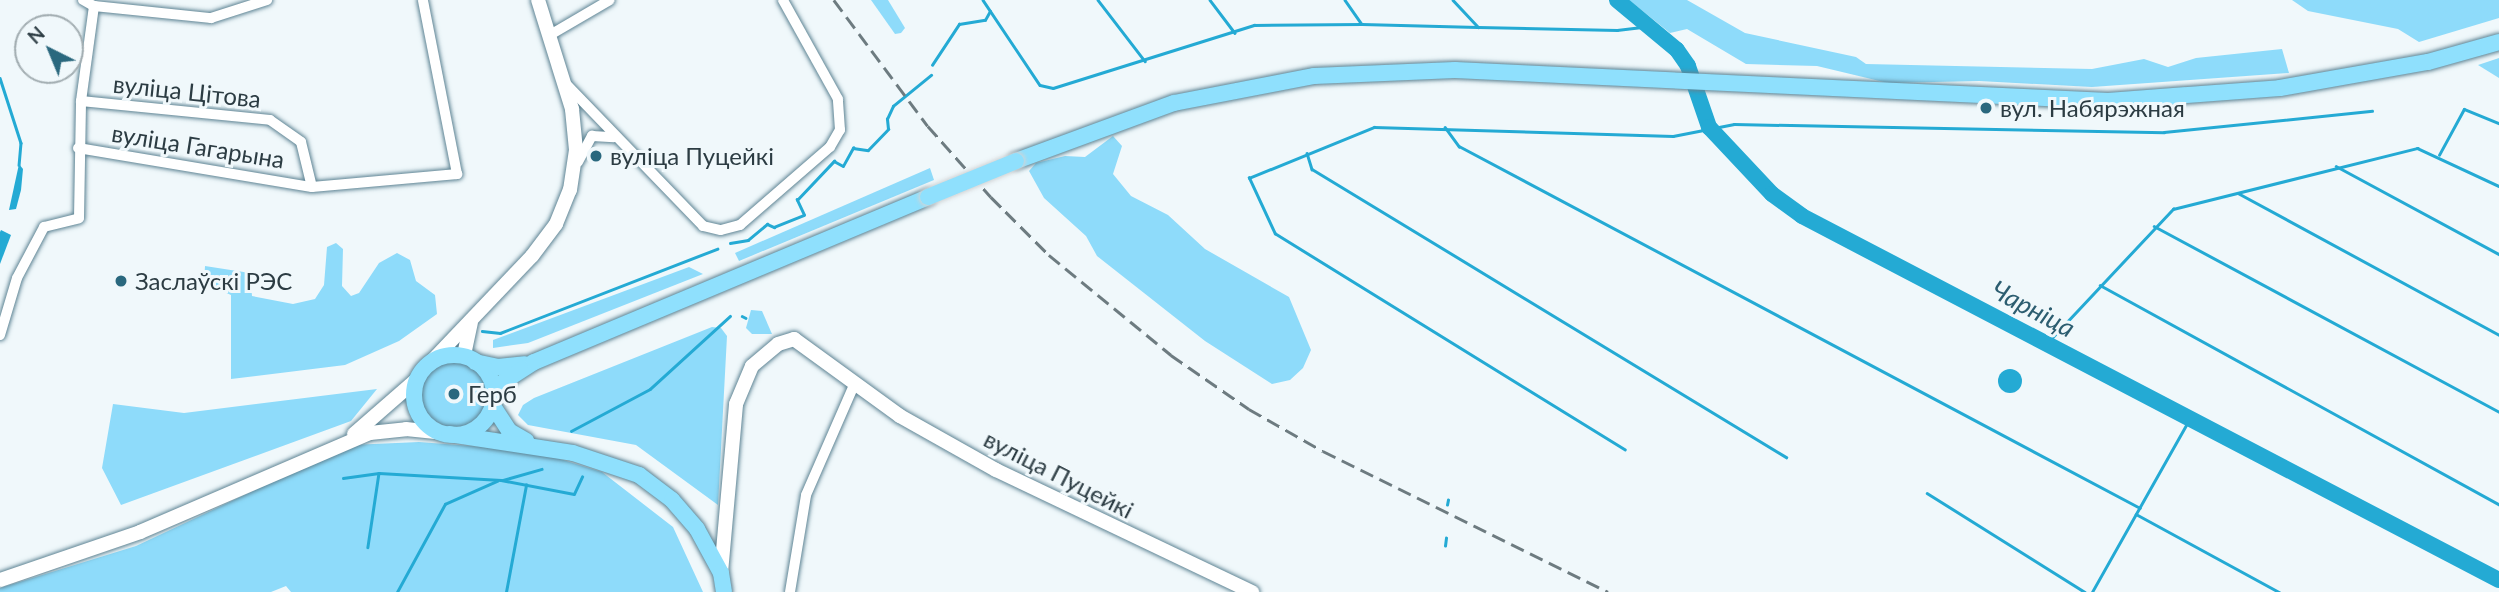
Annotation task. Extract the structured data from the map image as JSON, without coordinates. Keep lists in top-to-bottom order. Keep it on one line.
{"streets":{"main road":["вуліца Пуцейкі"],"street":["вуліца Цітова","вуліца Гагарына"]},"crossings":[["вуліца Цітова","вуліца Гагарына"]],"water":["Чарніца"],"places":["вул. Набярэжная","вуліца Пуцейкі","Заслаўскі РЭС","Герб"],"north":"top left"}
